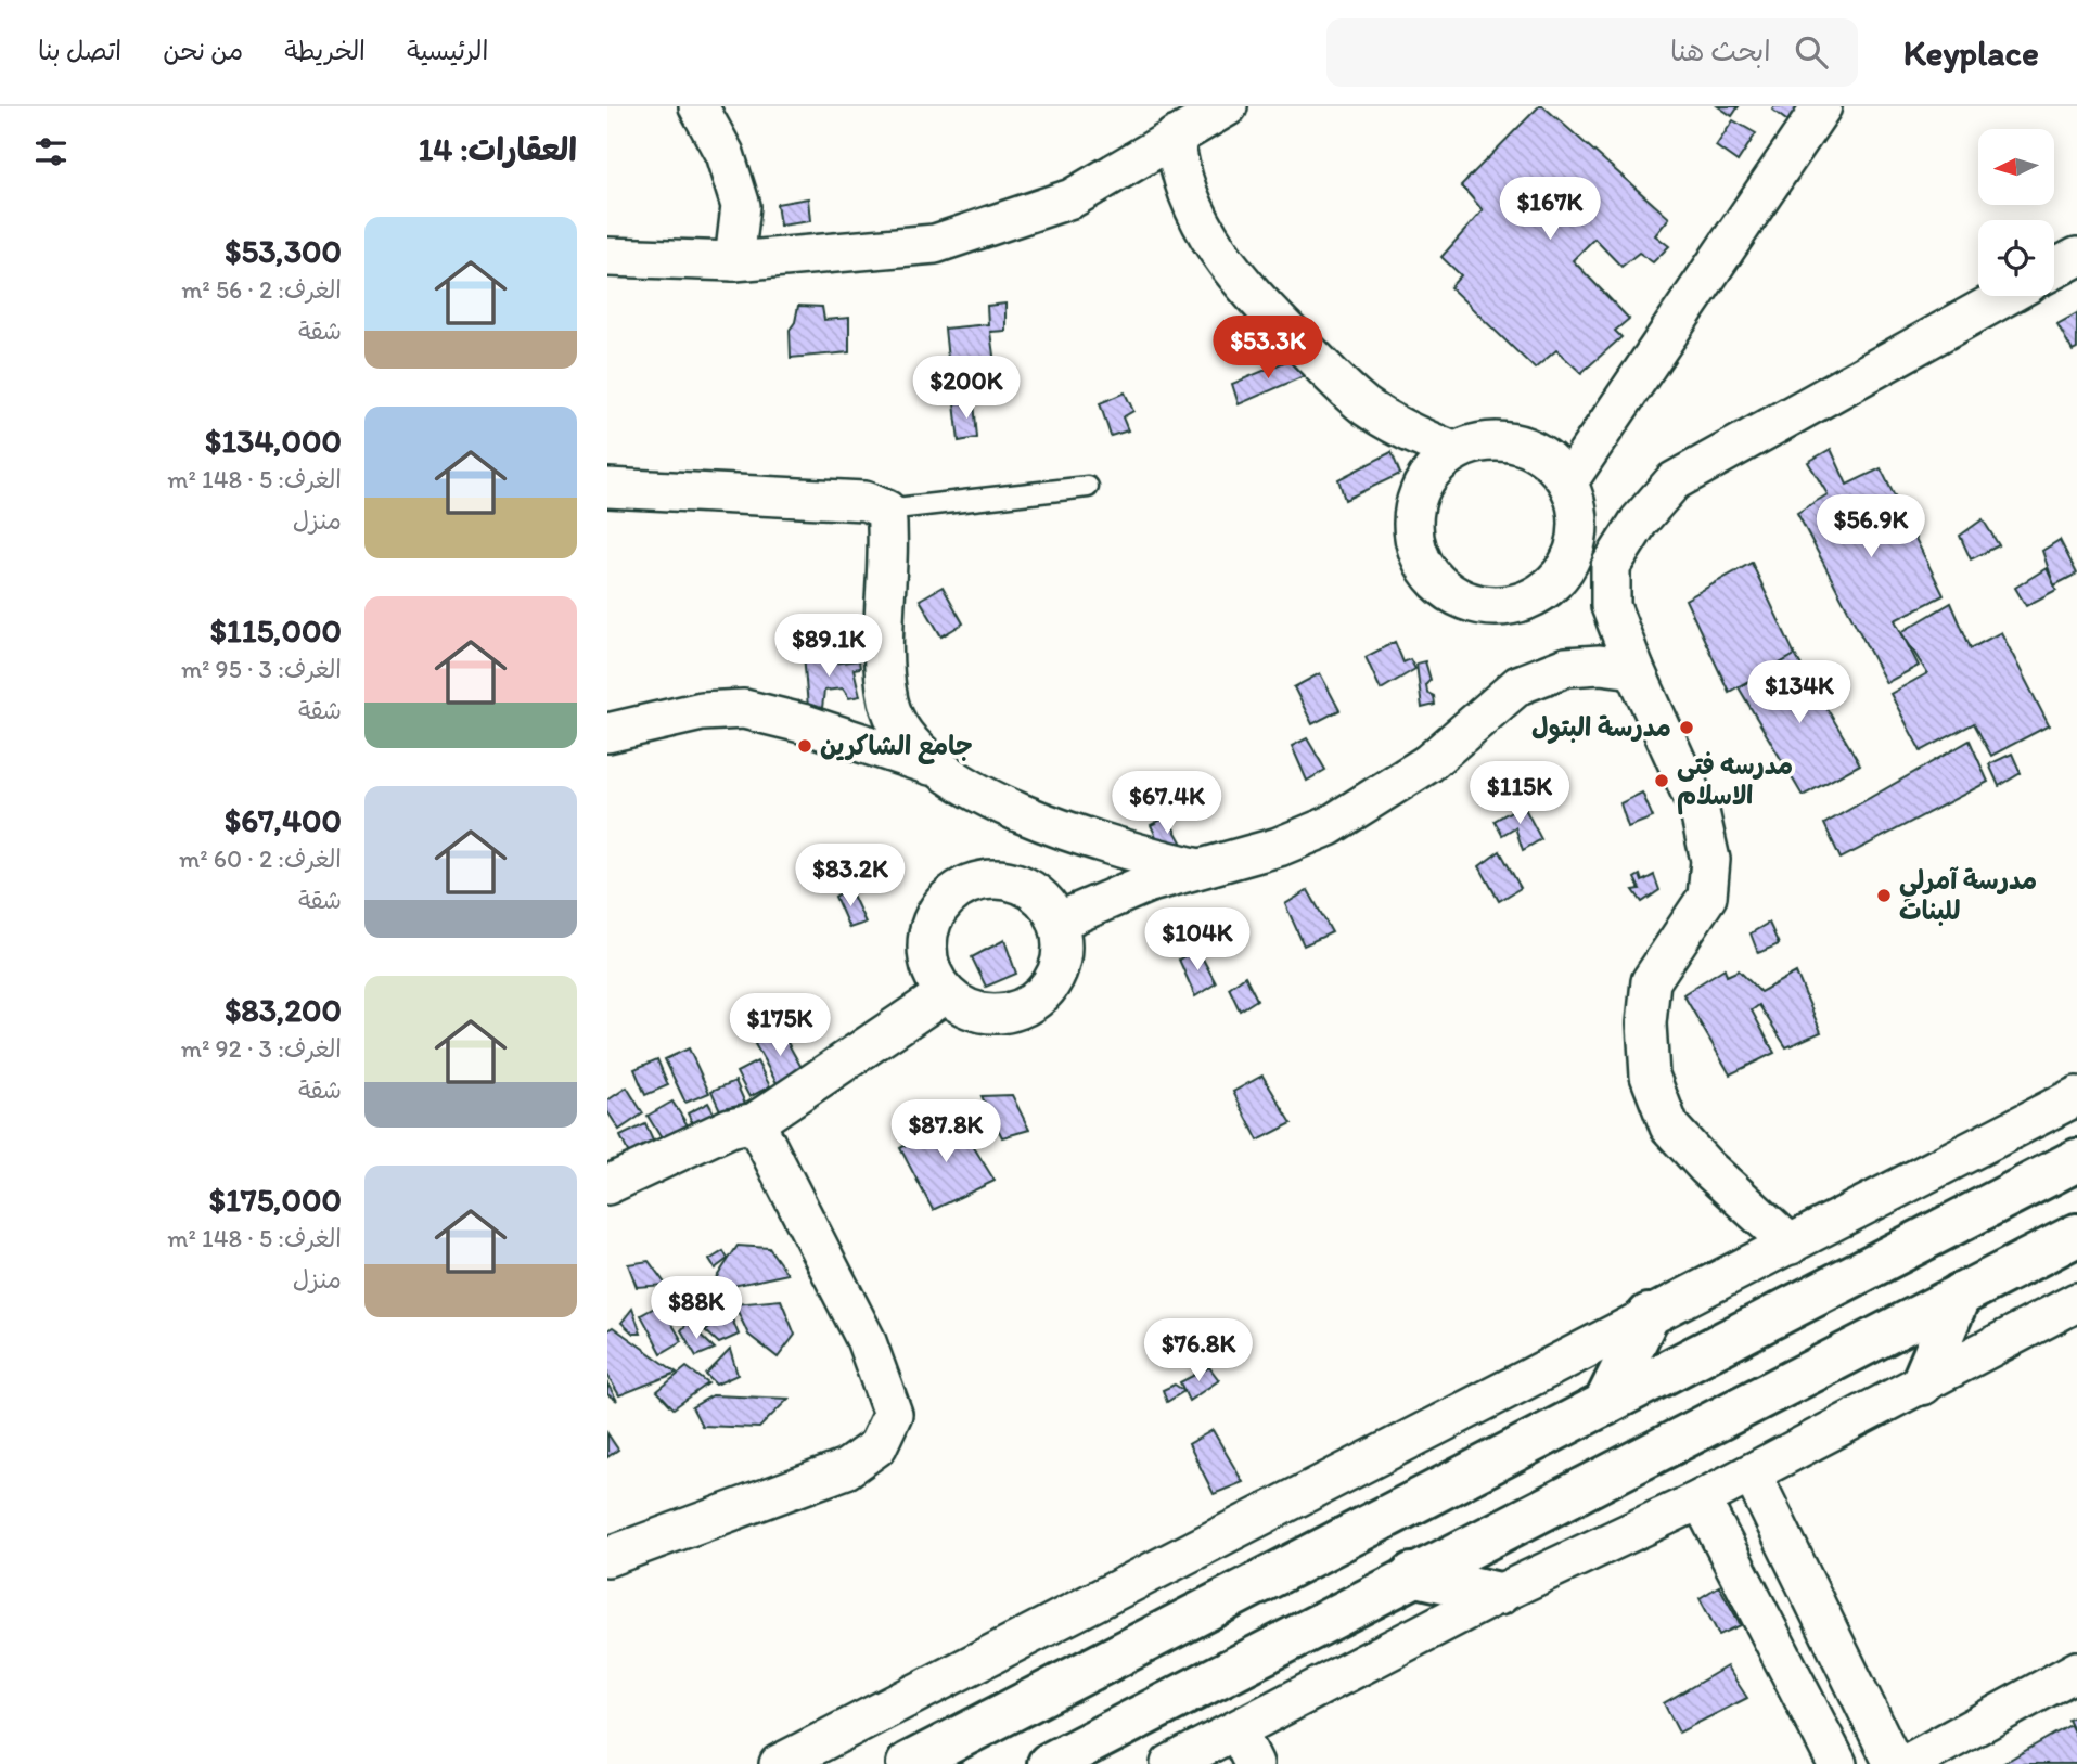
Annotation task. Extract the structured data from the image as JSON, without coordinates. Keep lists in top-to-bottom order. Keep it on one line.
{"places":["مدرسة البتول","جامع الشاكرين","مدرسه فتى الاسلام","مدرسة آمرلي للبنات"],"north":"left","page":{"header":"Keyplace","search":"ابحث هنا","nav":["الرئيسية","الخريطة","من نحن","اتصل بنا"],"heading":"العقارات: 14","price":["$167K","$53.3K","$200K","$56.9K","$89.1K","$134K","$115K","$67.4K","$83.2K","$104K","$175K","$87.8K","$88K","$76.8K"],"list":[{"name":"$53,300","note":"الغرف: 2 · 56 m² · شقة"},{"name":"$134,000","note":"الغرف: 5 · 148 m² · منزل"},{"name":"$115,000","note":"الغرف: 3 · 95 m² · شقة"},{"name":"$67,400","note":"الغرف: 2 · 60 m² · شقة"},{"name":"$83,200","note":"الغرف: 3 · 92 m² · شقة"},{"name":"$175,000","note":"الغرف: 5 · 148 m² · منزل"}]}}
